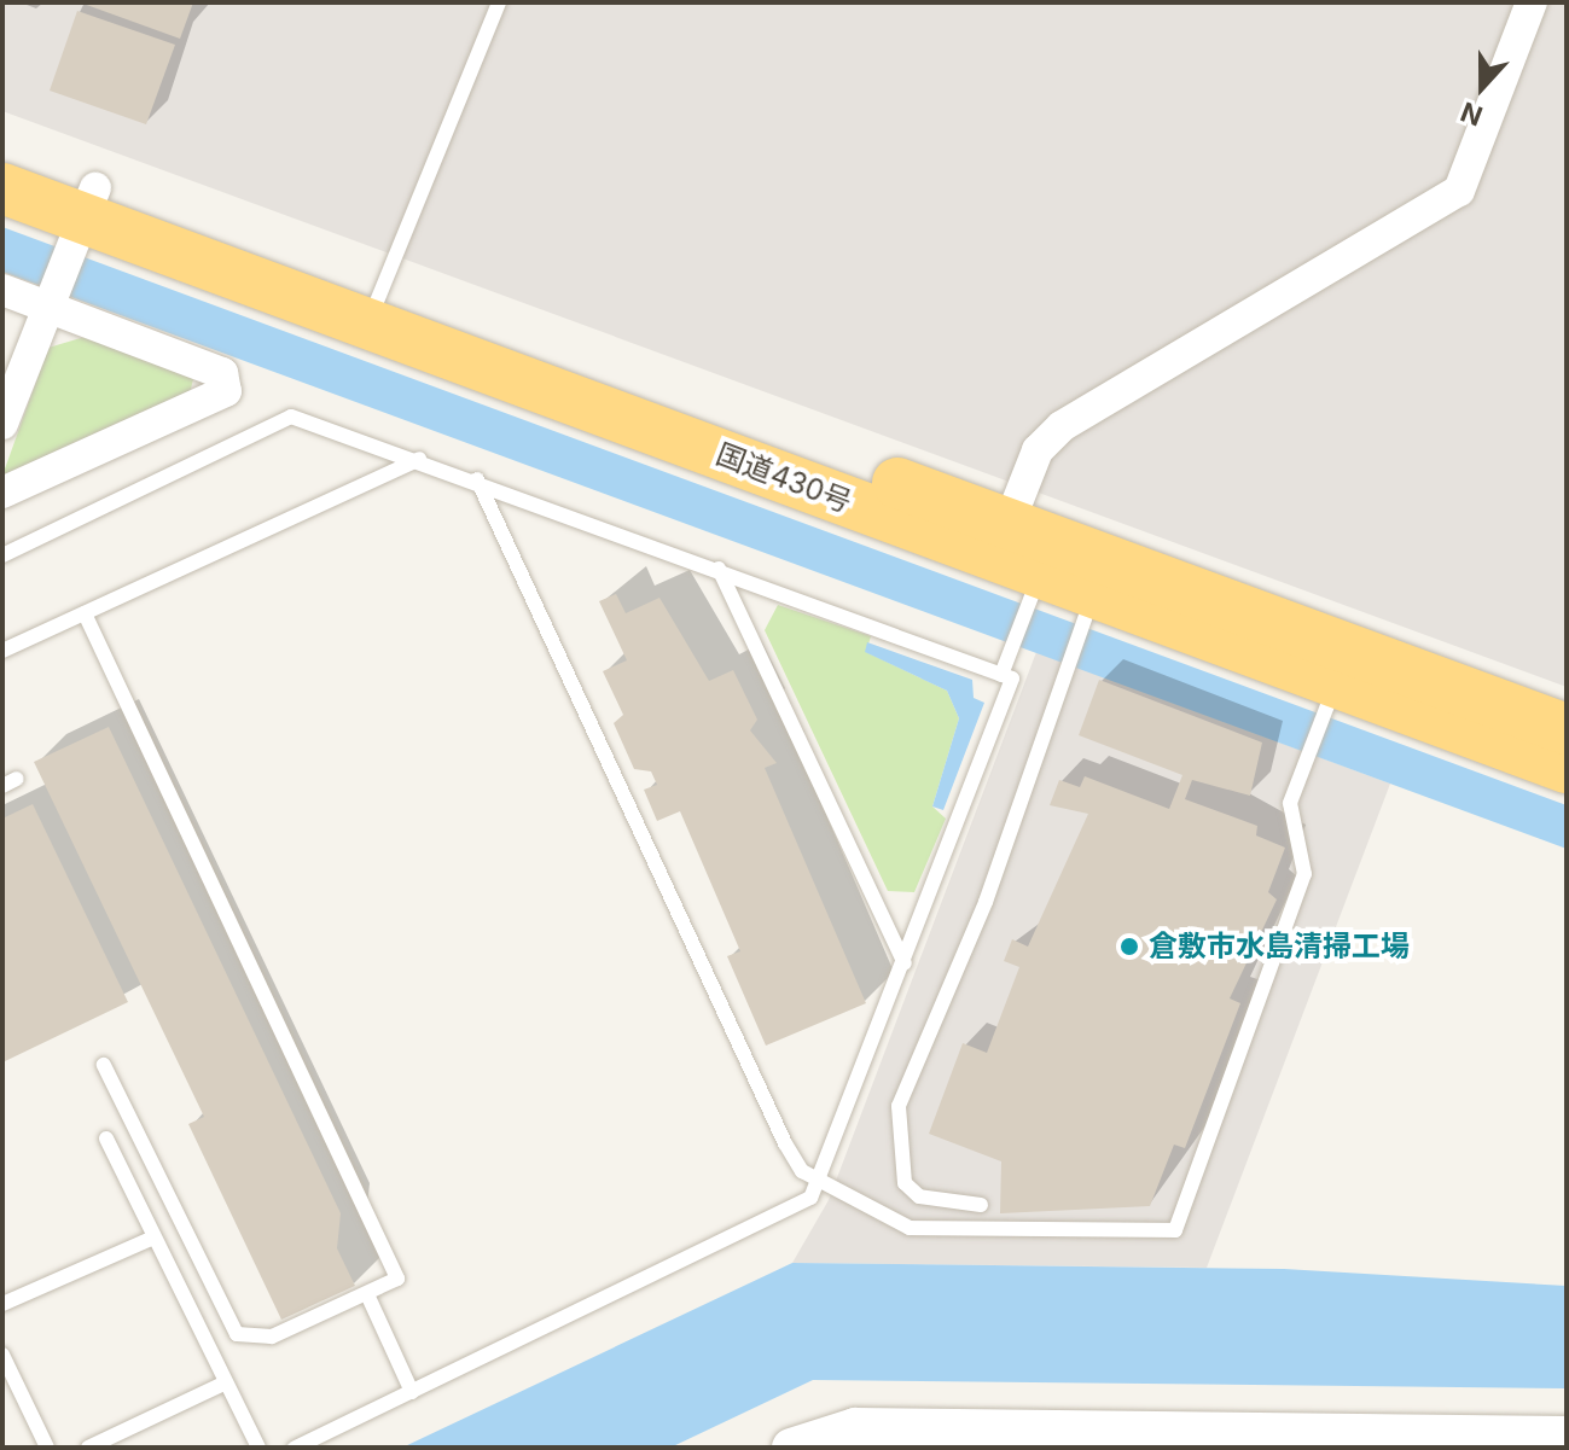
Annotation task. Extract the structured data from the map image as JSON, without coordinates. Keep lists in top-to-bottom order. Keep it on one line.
{"streets":{"highway":["国道430号"]},"places":["倉敷市水島清掃工場"],"north":"bottom"}
